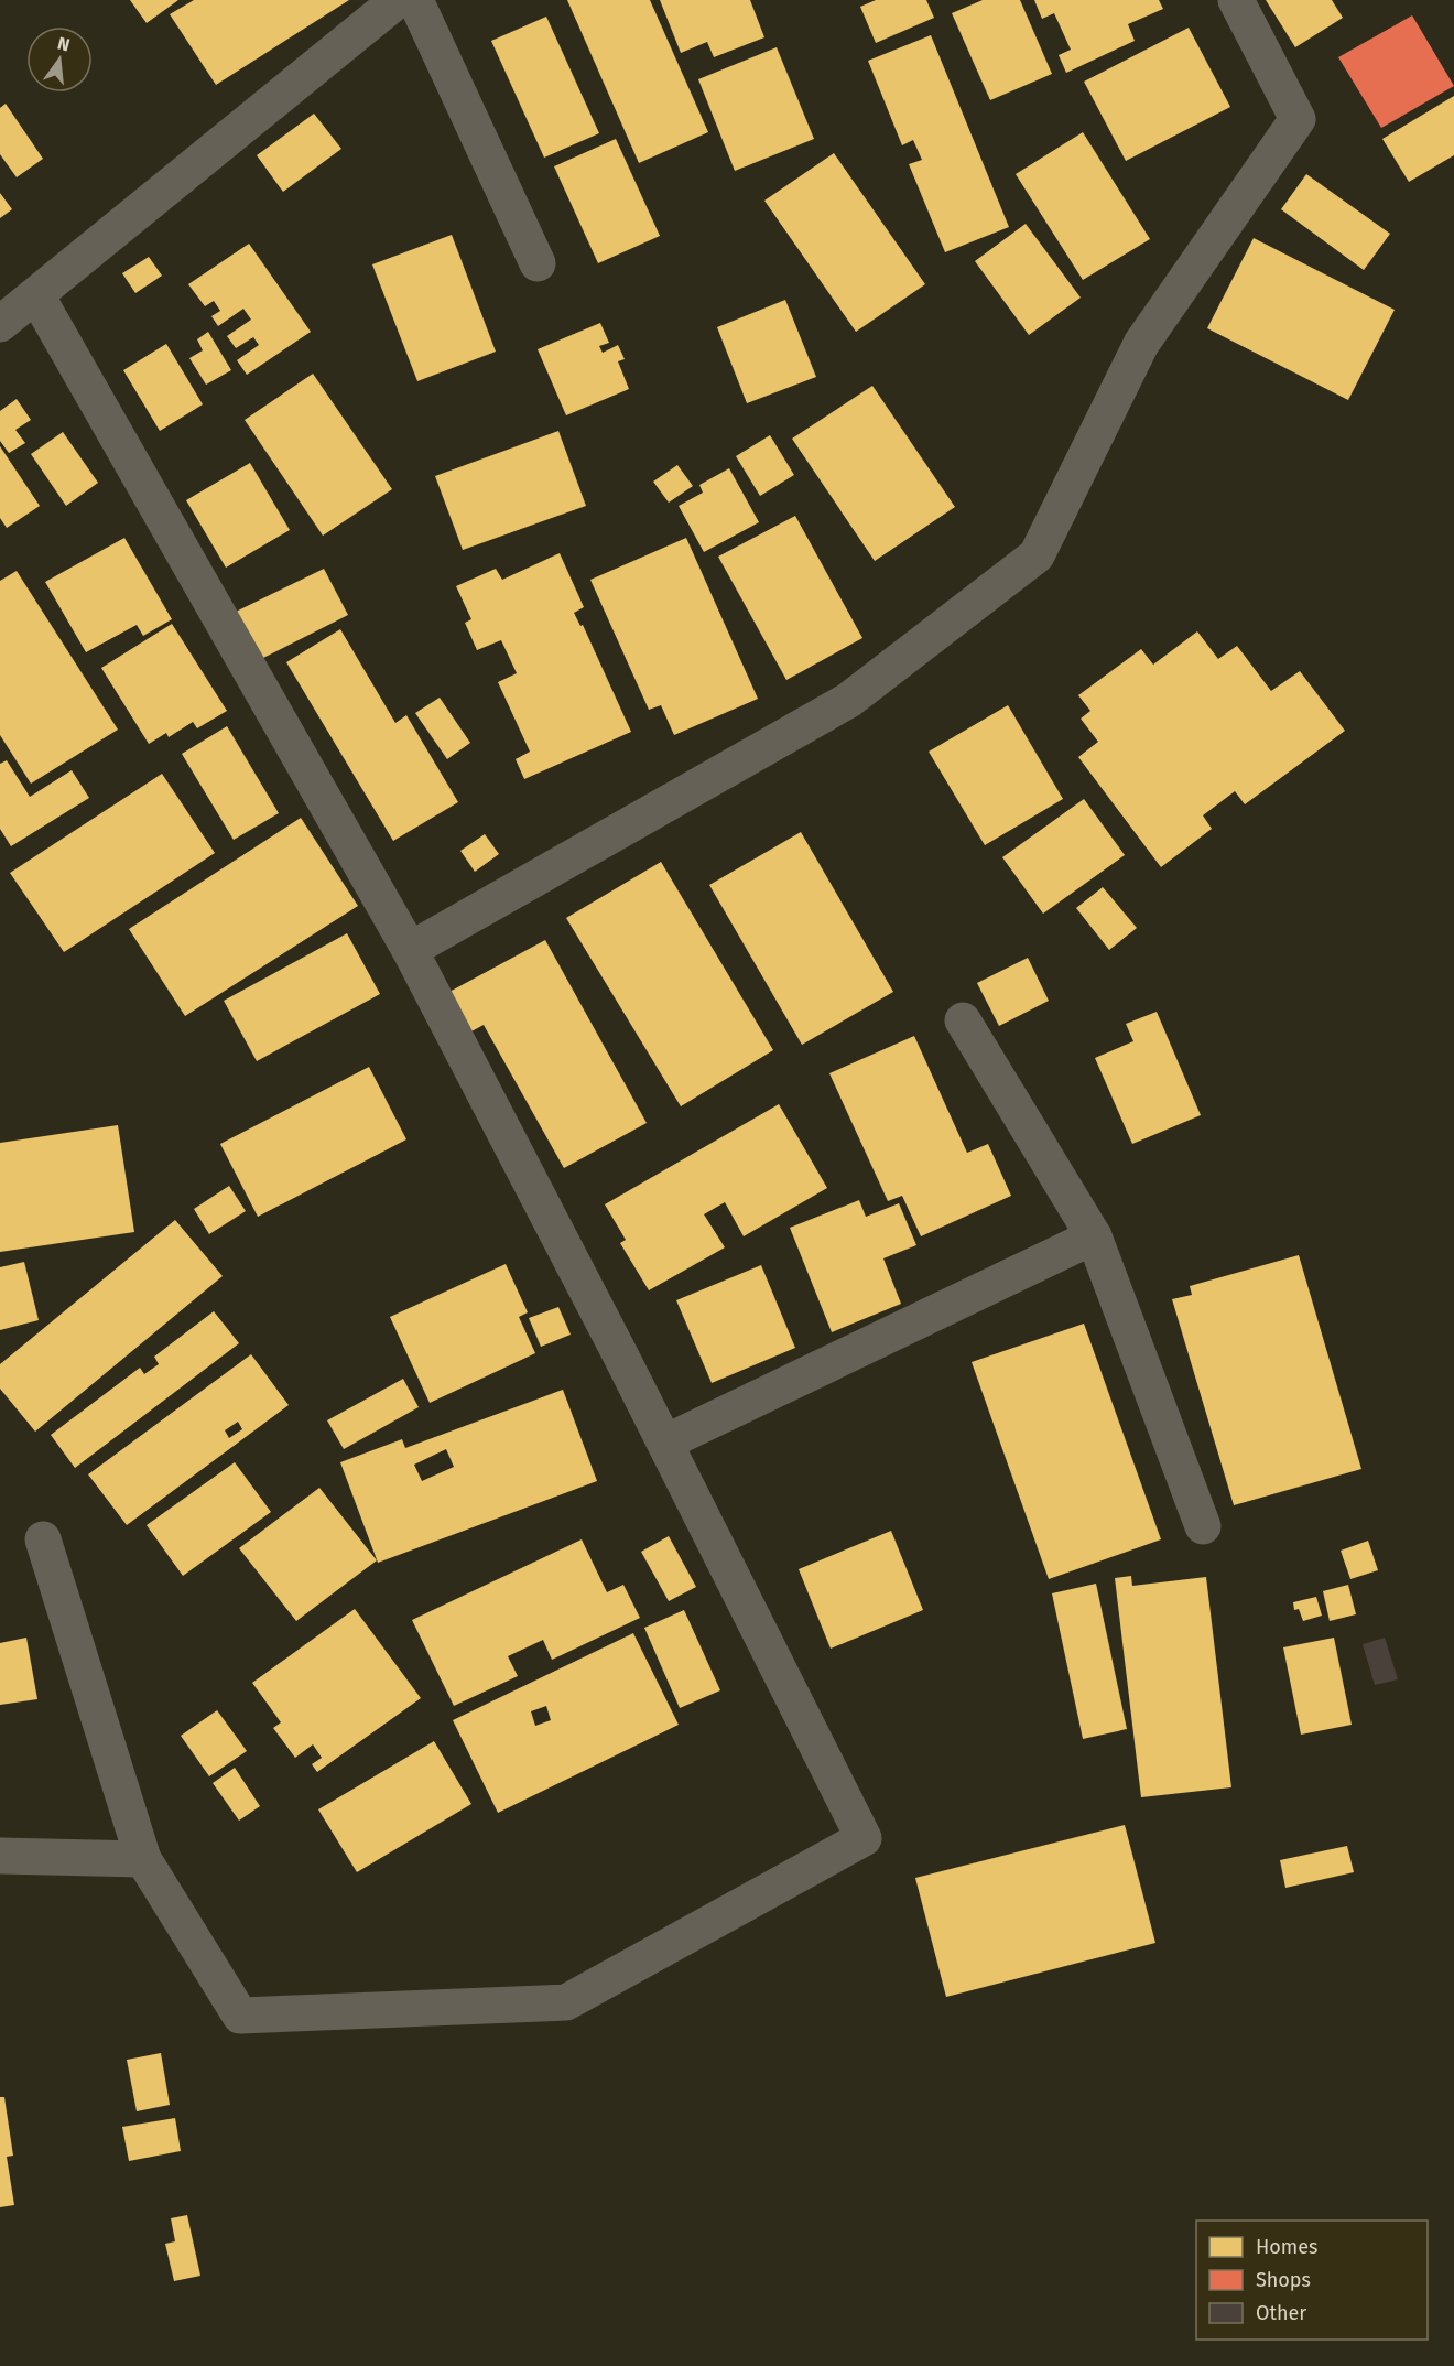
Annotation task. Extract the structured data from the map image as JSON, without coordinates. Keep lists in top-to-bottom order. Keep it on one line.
{"legend":["Homes","Shops","Other"],"north":"top"}
